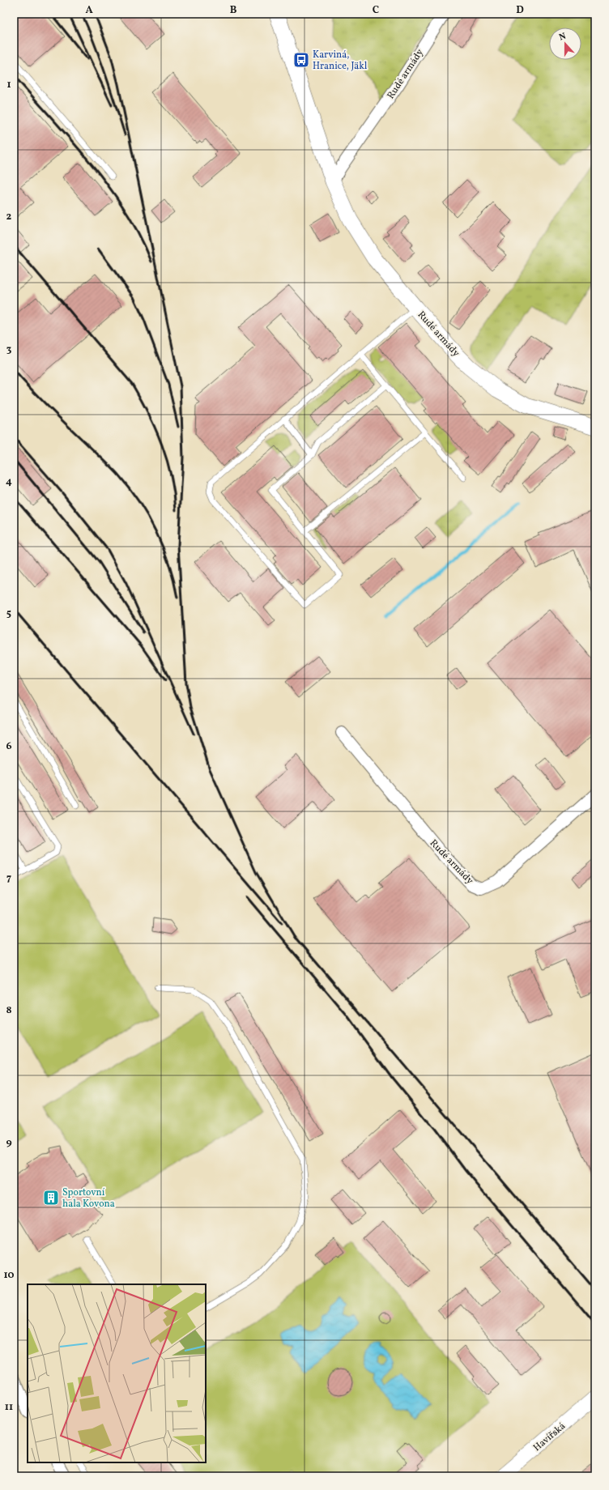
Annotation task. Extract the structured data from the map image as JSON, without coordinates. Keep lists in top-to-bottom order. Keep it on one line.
{"streets":{"main road":["Rudé armády"],"street":["Havířská"]},"places":{"bus stop":["Karviná, Hranice, Jäkl"],"building":["Sportovní hala Kovona"]},"north":"top","grid":{"columns":["A","B","C","D"],"rows":["1","2","3","4","5","6","7","8","9","10","11"]}}
